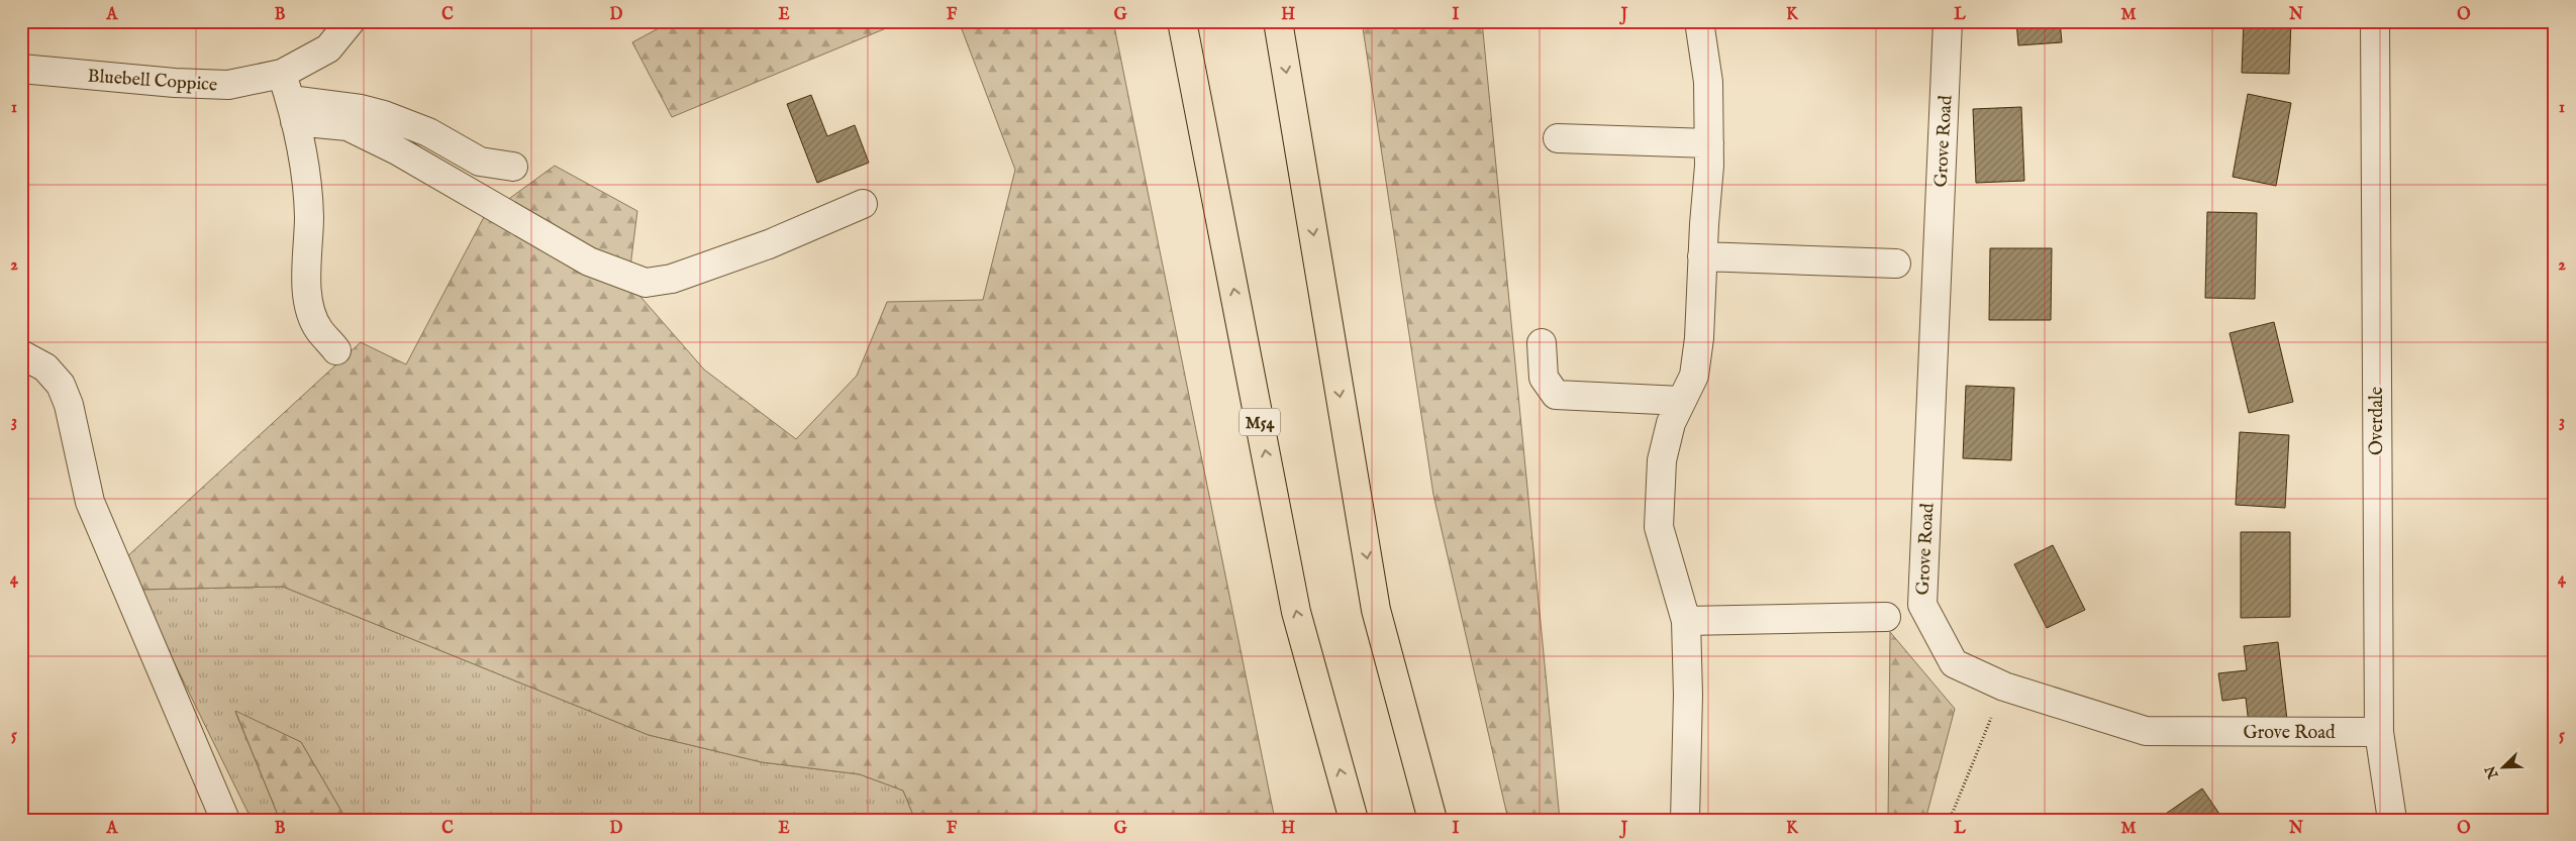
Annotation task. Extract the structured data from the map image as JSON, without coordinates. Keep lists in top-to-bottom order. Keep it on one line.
{"streets":{"highway":["M54"],"street":["Bluebell Coppice","Grove Road","Overdale"]},"crossings":[["Grove Road","Overdale"]],"north":"bottom left","grid":{"columns":["A","B","C","D","E","F","G","H","I","J","K","L","M","N","O"],"rows":["1","2","3","4","5"]}}
